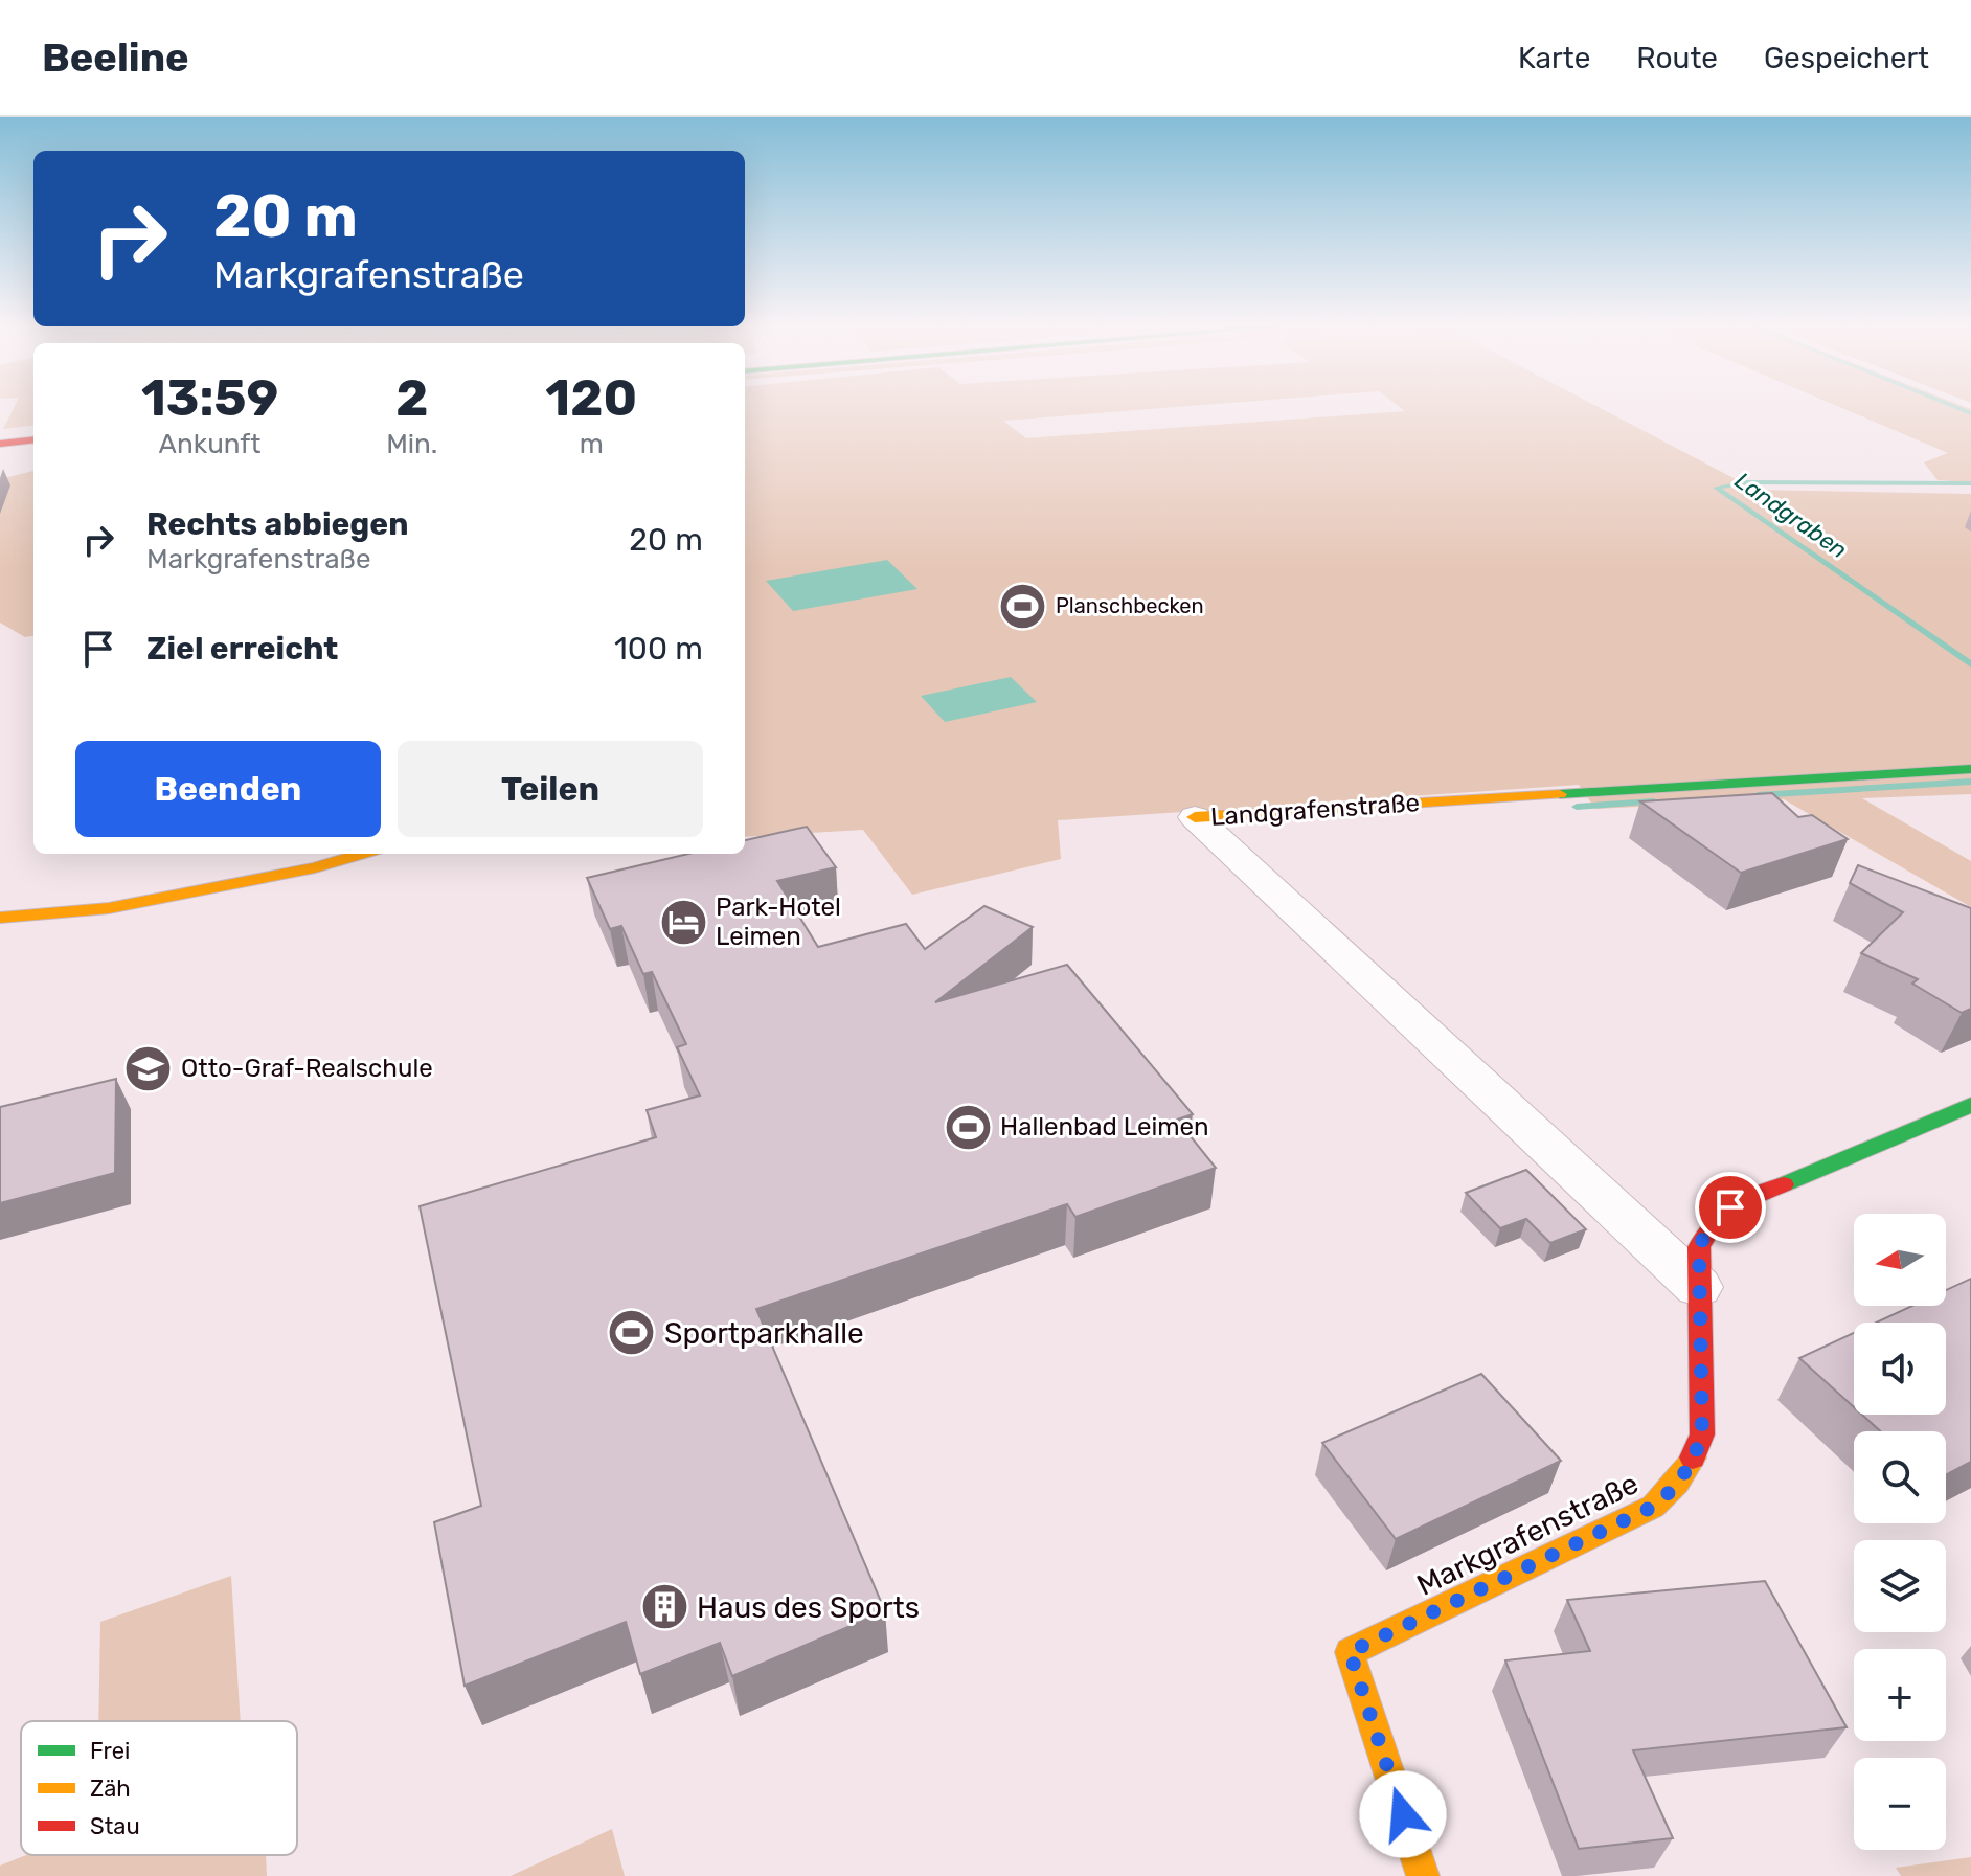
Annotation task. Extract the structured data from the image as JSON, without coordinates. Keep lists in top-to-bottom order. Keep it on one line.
{"streets":{"street":["Landgrafenstraße","Markgrafenstraße"]},"crossings":[["Landgrafenstraße","Markgrafenstraße"]],"water":["Landgraben"],"places":{"sports":["Planschbecken","Hallenbad Leimen","Sportparkhalle"],"hotel":["Park-Hotel Leimen"],"school or university":["Otto-Graf-Realschule"],"building":["Haus des Sports"]},"legend":["Frei","Zäh","Stau"],"north":"left","page":{"header":"Beeline","nav":["Karte","Route","Gespeichert"],"turn":["20 m","Markgrafenstraße"],"eta":["13:59","Ankunft","2","Min.","120","m"],"list":[{"name":"Rechts abbiegen","note":"Markgrafenstraße","value":"20 m"},{"name":"Ziel erreicht","value":"100 m"}],"buttons":["Beenden","Teilen"],"map_buttons":["+","−"]}}
